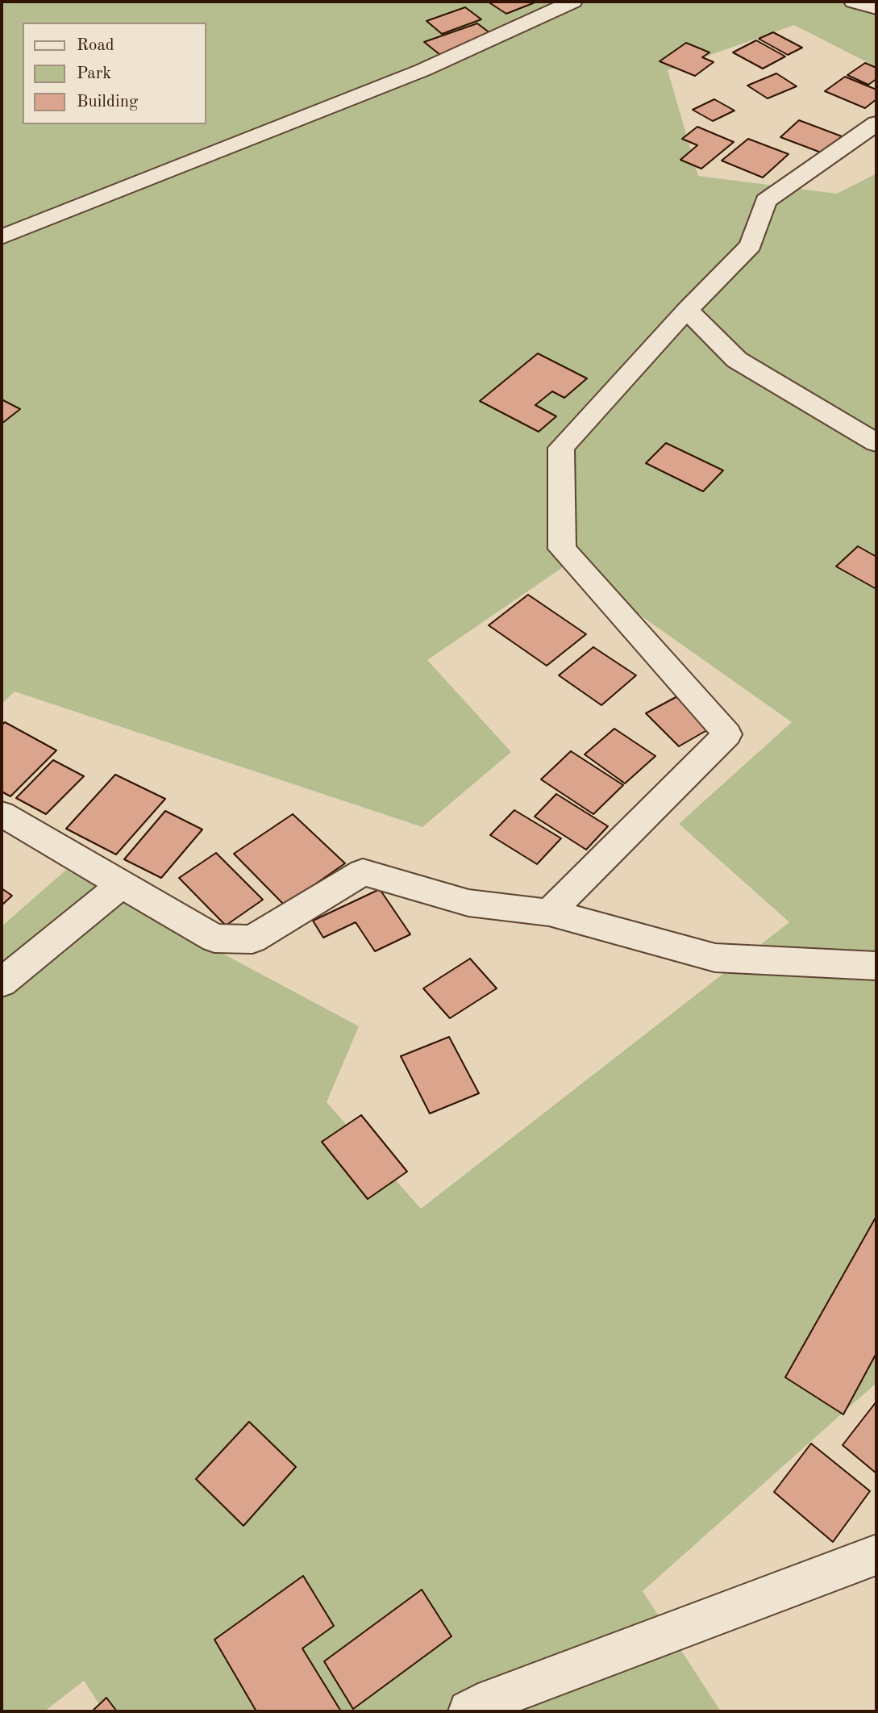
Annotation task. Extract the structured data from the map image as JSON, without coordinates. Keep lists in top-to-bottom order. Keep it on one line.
{"legend":["Road","Park","Building"]}
